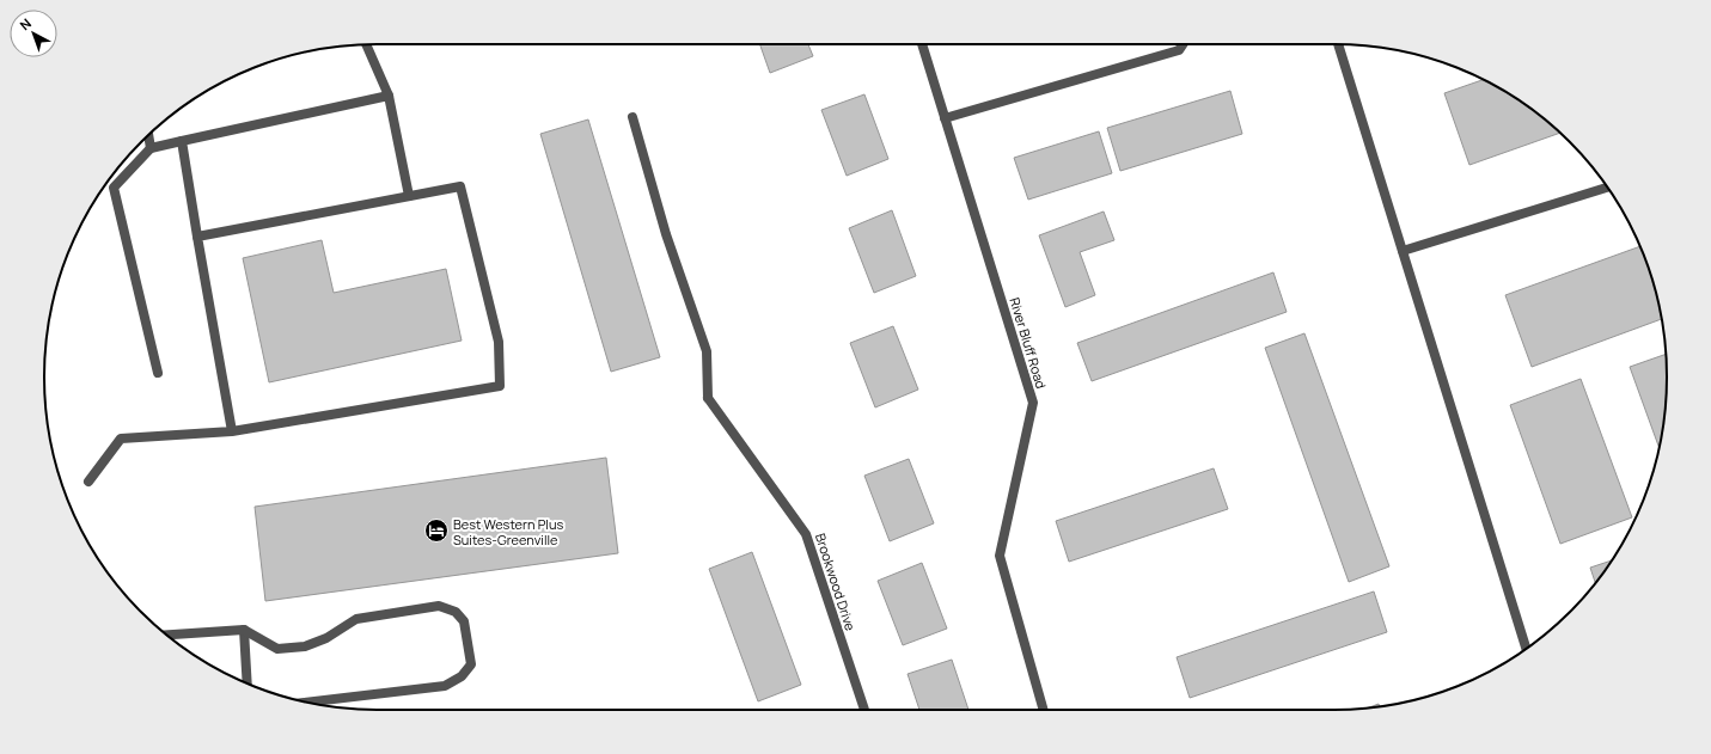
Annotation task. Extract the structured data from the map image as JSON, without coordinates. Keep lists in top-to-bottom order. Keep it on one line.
{"streets":{"street":["River Bluff Road","Brookwood Drive"]},"places":{"hotel":["Best Western Plus Suites-Greenville"]},"north":"top left"}
